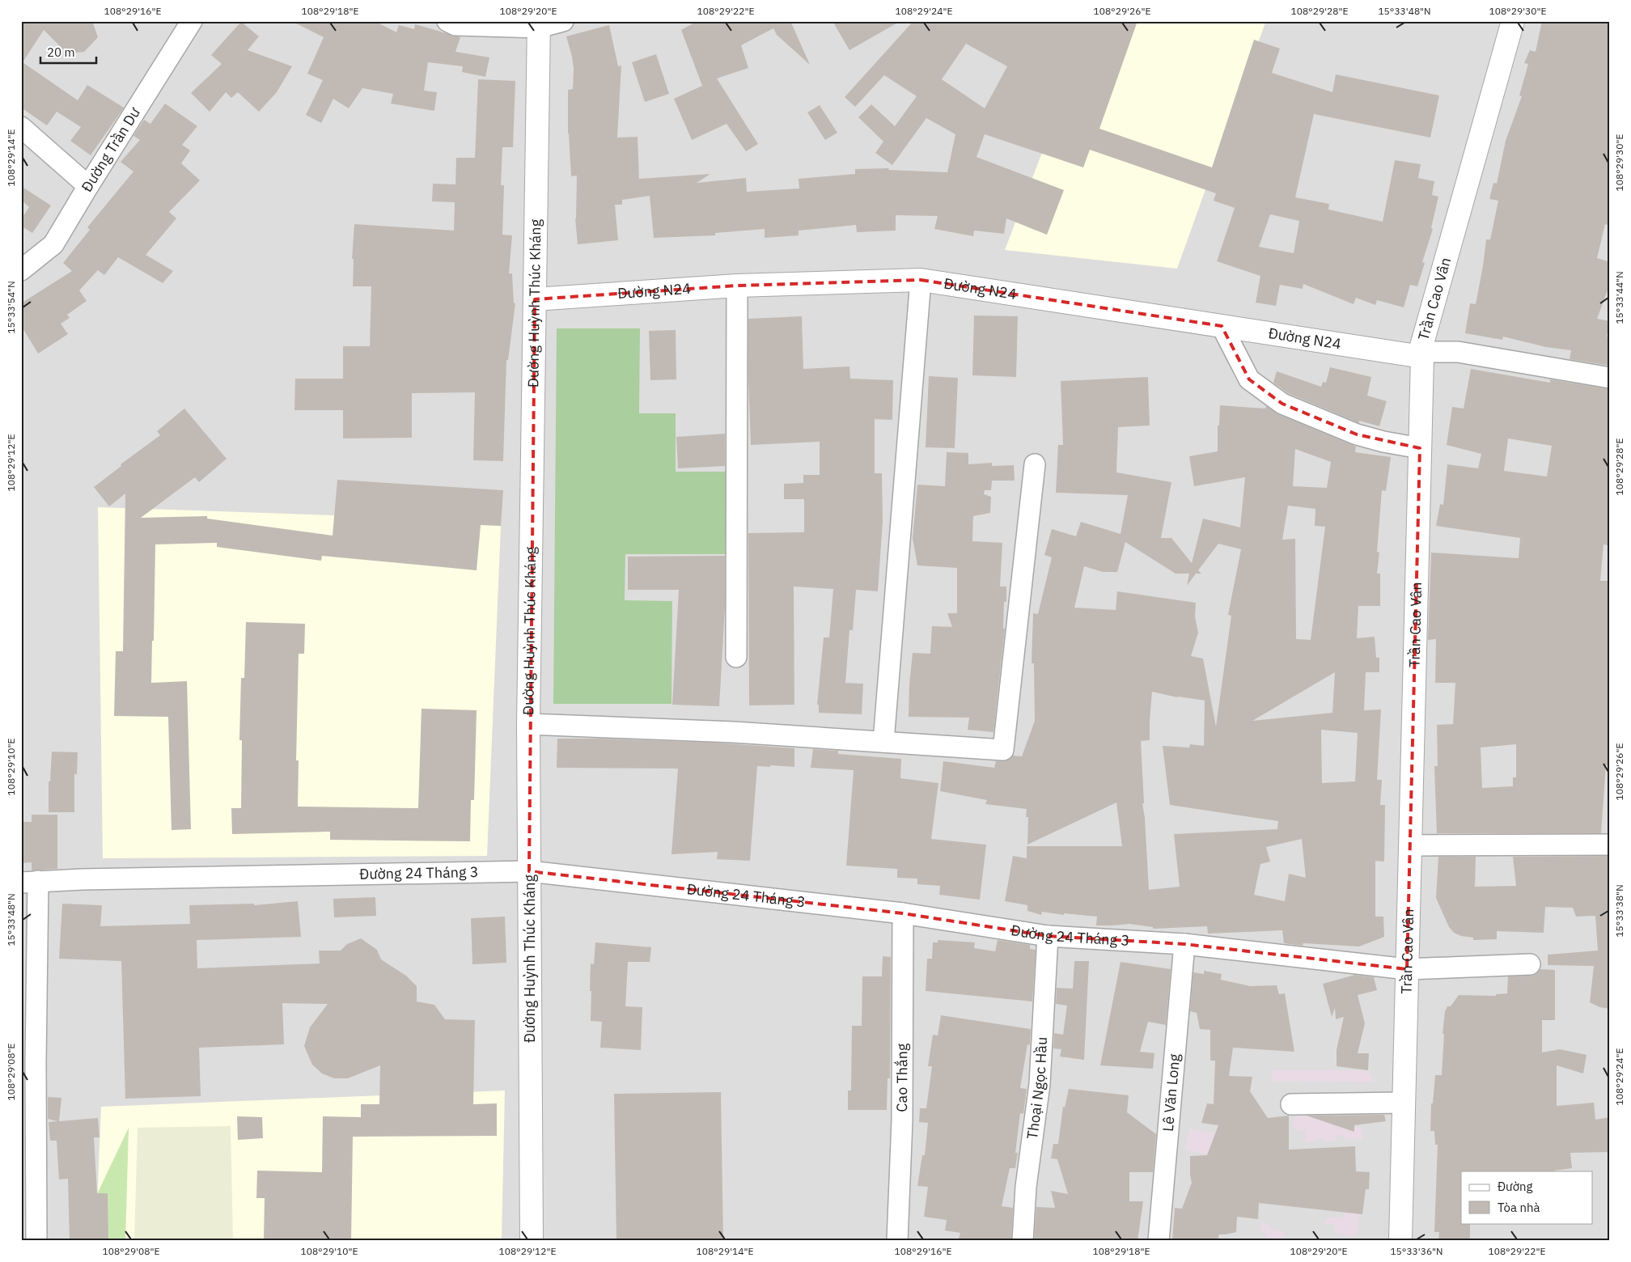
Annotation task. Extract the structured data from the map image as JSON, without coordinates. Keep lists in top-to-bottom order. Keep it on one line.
{"streets":{"street":["Đường Trần Dư","Đường N24","Trần Cao Vân","Đường Huỳnh Thúc Kháng","Đường 24 Tháng 3","Cao Thắng","Thoại Ngọc Hầu","Lê Văn Long"]},"crossings":[["Đường N24","Trần Cao Vân"],["Đường N24","Đường Huỳnh Thúc Kháng"],["Trần Cao Vân","Đường 24 Tháng 3"],["Đường Huỳnh Thúc Kháng","Đường 24 Tháng 3"],["Đường 24 Tháng 3","Cao Thắng"],["Đường 24 Tháng 3","Thoại Ngọc Hầu"],["Đường 24 Tháng 3","Lê Văn Long"]],"legend":["Đường","Tòa nhà"],"scale_bar":"20 m","coordinates":["108°29'16\"E","108°29'18\"E","108°29'20\"E","108°29'22\"E","108°29'24\"E","108°29'26\"E","108°29'28\"E","15°33'48\"N","108°29'30\"E","108°29'14\"E","15°33'44\"N","15°33'54\"N","108°29'12\"E","108°29'10\"E","15°33'38\"N","108°29'08\"E","15°33'36\"N"]}
